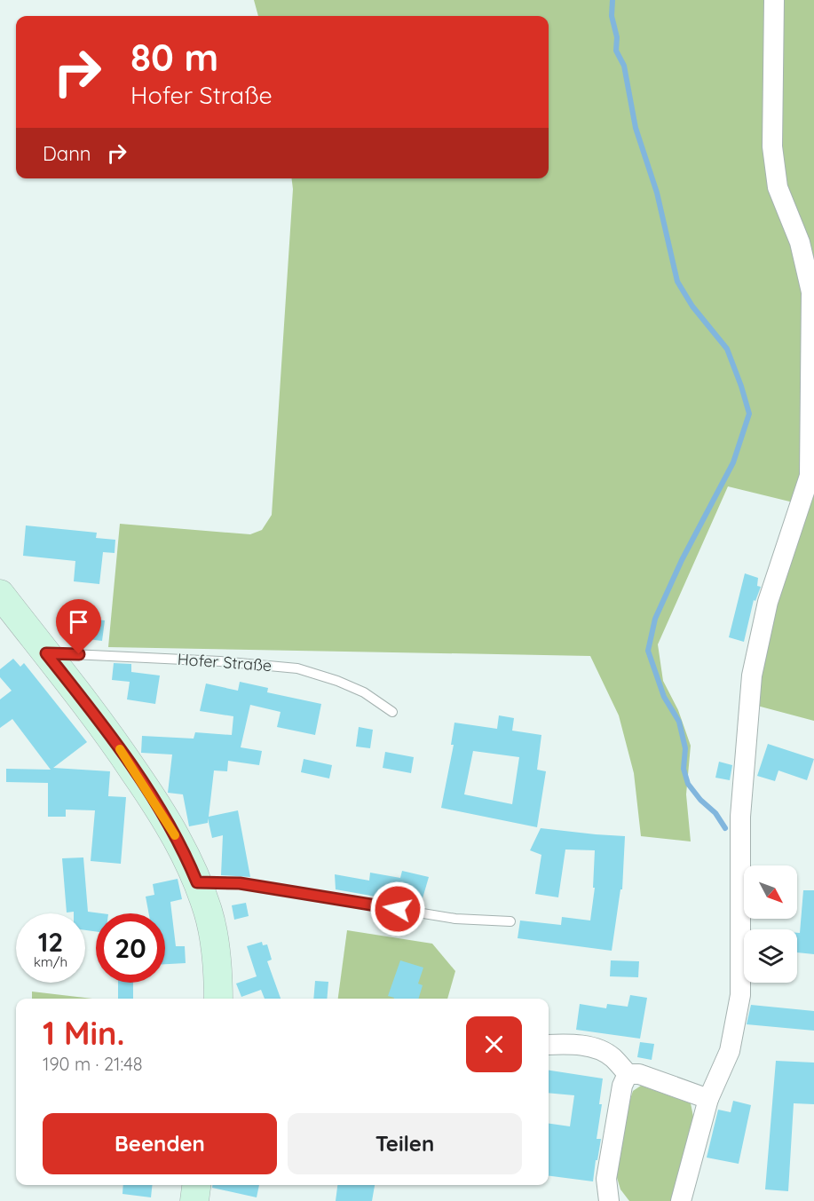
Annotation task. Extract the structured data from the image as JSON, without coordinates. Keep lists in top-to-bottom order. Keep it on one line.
{"streets":{"lane":["Hofer Straße"]},"north":"bottom right","page":{"turn":["80 m","Hofer Straße"],"then":"Dann","speed":"12 km/h","limit":"20","heading":["1 Min.","190 m · 21:48"],"buttons":["Beenden","Teilen"]}}
